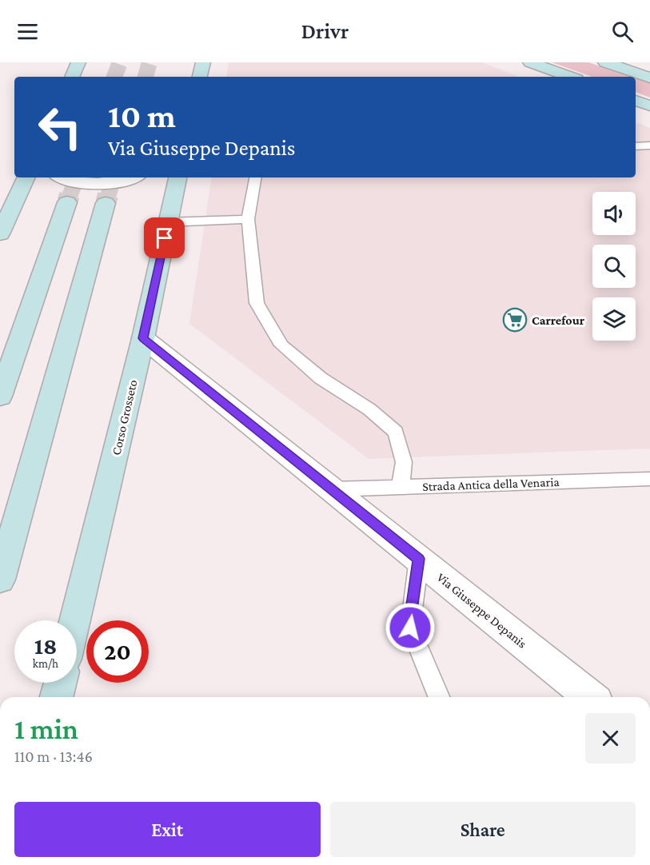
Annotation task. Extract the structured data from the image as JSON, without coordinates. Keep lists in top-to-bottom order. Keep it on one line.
{"streets":{"main road":["Corso Grosseto"],"street":["Via Giuseppe Depanis"],"lane":["Strada Antica della Venaria"]},"crossings":[["Corso Grosseto","Via Giuseppe Depanis"],["Strada Antica della Venaria","Via Giuseppe Depanis"]],"places":{"supermarket":["Carrefour"]},"page":{"header":"Drivr","turn":["10 m","Via Giuseppe Depanis"],"speed":"18 km/h","limit":"20","heading":["1 min","110 m · 13:46"],"buttons":["Exit","Share"]}}
